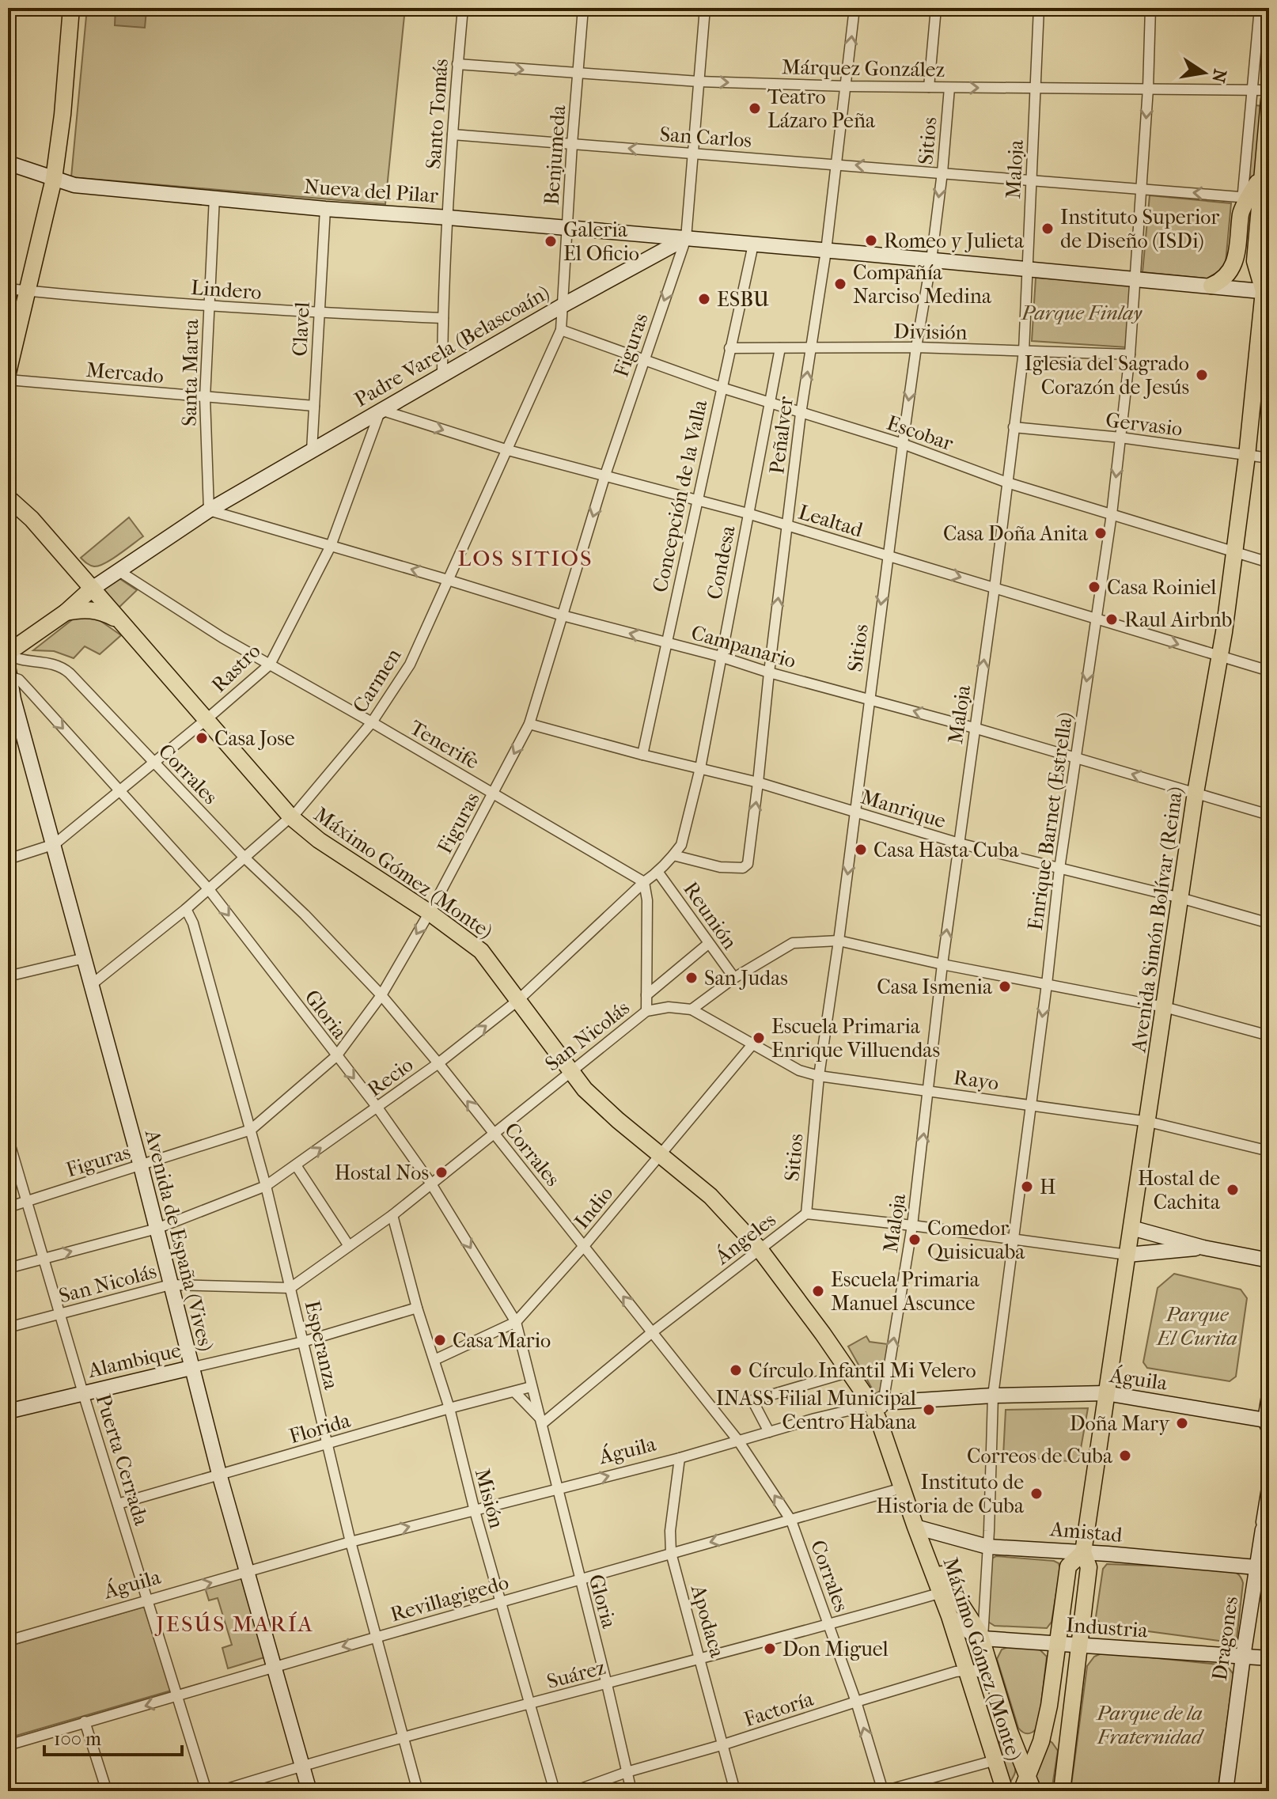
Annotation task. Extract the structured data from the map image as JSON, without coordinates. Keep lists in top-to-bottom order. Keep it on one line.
{"streets":{"main road":["Padre Varela (Belascoaín)","Máximo Gómez (Monte)","Avenida Simón Bolívar (Reina)"],"street":["Márquez González","Santo Tomás","San Carlos","Sitios","Benjumeda","Maloja","Nueva del Pilar","Lindero","Clavel","División","Figuras","Mercado","Santa Marta","Gervasio","Escobar","Peñalver","Concepción de la Valla","Lealtad","Condesa","Campanario","Rastro","Carmen","Tenerife","Corrales","Manrique","Enrique Barnet (Estrella)","Reunión","Gloria","San Nicolás","Recio","Rayo","Indio","Ángeles","Avenida de España (Vives)","Esperanza","Alambique","Águila","Florida","Puerta Cerrada","Misión","Amistad","Revillagigedo","Apodaca","Industria","Dragones","Suárez","Factoría"]},"crossings":[["Márquez González","Santo Tomás"],["Márquez González","Sitios"],["Márquez González","Benjumeda"],["Márquez González","Maloja"],["Márquez González","Figuras"],["Márquez González","Peñalver"],["Márquez González","Enrique Barnet (Estrella)"],["Santo Tomás","San Carlos"],["Santo Tomás","Nueva del Pilar"],["Santo Tomás","Lindero"],["Santo Tomás","Padre Varela (Belascoaín)"],["San Carlos","Sitios"],["San Carlos","Benjumeda"],["San Carlos","Maloja"],["San Carlos","Figuras"],["San Carlos","Peñalver"],["San Carlos","Enrique Barnet (Estrella)"],["Sitios","División"],["Sitios","Escobar"],["Sitios","Lealtad"],["Sitios","Campanario"],["Sitios","Manrique"],["Sitios","Rayo"],["Sitios","Ángeles"],["Benjumeda","Nueva del Pilar"],["Benjumeda","Padre Varela (Belascoaín)"],["Benjumeda","Carmen"],["Maloja","División"],["Maloja","Gervasio"],["Maloja","Escobar"],["Maloja","Lealtad"],["Maloja","Campanario"],["Maloja","Manrique"],["Maloja","Máximo Gómez (Monte)"],["Maloja","Rayo"],["Maloja","Ángeles"],["Maloja","Águila"],["Nueva del Pilar","Clavel"],["Nueva del Pilar","Figuras"],["Nueva del Pilar","Padre Varela (Belascoaín)"],["Nueva del Pilar","Santa Marta"],["Lindero","Clavel"],["Lindero","Santa Marta"],["Clavel","Padre Varela (Belascoaín)"],["Clavel","Mercado"],["División","Peñalver"],["División","Concepción de la Valla"],["División","Condesa"],["División","Enrique Barnet (Estrella)"],["Figuras","Padre Varela (Belascoaín)"],["Figuras","Escobar"],["Figuras","Lealtad"],["Figuras","Campanario"],["Figuras","Tenerife"],["Figuras","Corrales"],["Figuras","Manrique"],["Figuras","Máximo Gómez (Monte)"],["Figuras","Gloria"],["Figuras","Avenida de España (Vives)"],["Figuras","Esperanza"],["Figuras","Puerta Cerrada"],["Padre Varela (Belascoaín)","Santa Marta"],["Padre Varela (Belascoaín)","Lealtad"],["Padre Varela (Belascoaín)","Campanario"],["Padre Varela (Belascoaín)","Rastro"],["Padre Varela (Belascoaín)","Carmen"],["Padre Varela (Belascoaín)","Tenerife"],["Padre Varela (Belascoaín)","Corrales"],["Padre Varela (Belascoaín)","Máximo Gómez (Monte)"],["Mercado","Santa Marta"],["Santa Marta","Campanario"],["Gervasio","Enrique Barnet (Estrella)"],["Gervasio","Avenida Simón Bolívar (Reina)"],["Escobar","Peñalver"],["Escobar","Concepción de la Valla"],["Escobar","Condesa"],["Escobar","Carmen"],["Escobar","Enrique Barnet (Estrella)"],["Escobar","Avenida Simón Bolívar (Reina)"],["Peñalver","Lealtad"],["Peñalver","Condesa"],["Peñalver","Campanario"],["Peñalver","Manrique"],["Peñalver","Recio"],["Concepción de la Valla","Lealtad"],["Concepción de la Valla","Campanario"],["Concepción de la Valla","Manrique"],["Lealtad","Condesa"],["Lealtad","Rastro"],["Lealtad","Carmen"],["Lealtad","Enrique Barnet (Estrella)"],["Lealtad","Avenida Simón Bolívar (Reina)"],["Condesa","Campanario"],["Condesa","Manrique"],["Condesa","Recio"],["Campanario","Rastro"],["Campanario","Carmen"],["Campanario","Enrique Barnet (Estrella)"],["Campanario","Avenida Simón Bolívar (Reina)"],["Rastro","Tenerife"],["Rastro","Corrales"],["Rastro","Máximo Gómez (Monte)"],["Rastro","Gloria"],["Rastro","Avenida de España (Vives)"],["Carmen","Tenerife"],["Carmen","Corrales"],["Carmen","Máximo Gómez (Monte)"],["Carmen","Gloria"],["Carmen","Avenida de España (Vives)"],["Carmen","Esperanza"],["Tenerife","Recio"],["Corrales","San Nicolás"],["Corrales","Recio"],["Corrales","Indio"],["Corrales","Ángeles"],["Corrales","Águila"],["Corrales","Revillagigedo"],["Corrales","Suárez"],["Corrales","Factoría"],["Manrique","Enrique Barnet (Estrella)"],["Manrique","Avenida Simón Bolívar (Reina)"],["Enrique Barnet (Estrella)","Máximo Gómez (Monte)"],["Enrique Barnet (Estrella)","Rayo"],["Enrique Barnet (Estrella)","Ángeles"],["Enrique Barnet (Estrella)","Águila"],["Enrique Barnet (Estrella)","Amistad"],["Enrique Barnet (Estrella)","Industria"],["Máximo Gómez (Monte)","Avenida Simón Bolívar (Reina)"],["Máximo Gómez (Monte)","San Nicolás"],["Máximo Gómez (Monte)","Recio"],["Máximo Gómez (Monte)","Indio"],["Máximo Gómez (Monte)","Ángeles"],["Máximo Gómez (Monte)","Águila"],["Máximo Gómez (Monte)","Amistad"],["Máximo Gómez (Monte)","Revillagigedo"],["Máximo Gómez (Monte)","Industria"],["Máximo Gómez (Monte)","Suárez"],["Máximo Gómez (Monte)","Factoría"],["Reunión","Recio"],["Avenida Simón Bolívar (Reina)","Rayo"],["Avenida Simón Bolívar (Reina)","Ángeles"],["Avenida Simón Bolívar (Reina)","Águila"],["Avenida Simón Bolívar (Reina)","Amistad"],["Avenida Simón Bolívar (Reina)","Industria"],["Gloria","San Nicolás"],["Gloria","Recio"],["Gloria","Indio"],["Gloria","Ángeles"],["Gloria","Avenida de España (Vives)"],["Gloria","Águila"],["Gloria","Florida"],["Gloria","Revillagigedo"],["Gloria","Suárez"],["Gloria","Factoría"],["San Nicolás","Rayo"],["San Nicolás","Avenida de España (Vives)"],["San Nicolás","Esperanza"],["San Nicolás","Puerta Cerrada"],["San Nicolás","Misión"],["Recio","Avenida de España (Vives)"],["Recio","Esperanza"],["Recio","Puerta Cerrada"],["Rayo","Indio"],["Indio","Misión"],["Avenida de España (Vives)","Alambique"],["Avenida de España (Vives)","Águila"],["Avenida de España (Vives)","Florida"],["Avenida de España (Vives)","Revillagigedo"],["Avenida de España (Vives)","Suárez"],["Esperanza","Alambique"],["Esperanza","Águila"],["Esperanza","Florida"],["Esperanza","Revillagigedo"],["Esperanza","Suárez"],["Alambique","Puerta Cerrada"],["Alambique","Misión"],["Águila","Puerta Cerrada"],["Águila","Misión"],["Águila","Apodaca"],["Florida","Puerta Cerrada"],["Florida","Misión"],["Puerta Cerrada","Revillagigedo"],["Misión","Revillagigedo"],["Misión","Suárez"],["Amistad","Dragones"],["Revillagigedo","Apodaca"],["Apodaca","Suárez"],["Apodaca","Factoría"],["Industria","Dragones"]],"one_way":["Márquez González","San Carlos","Sitios","Maloja","Peñalver","Lealtad","Campanario","Gloria","Recio","Revillagigedo"],"districts":["LOS SITIOS","JESÚS MARÍA"],"parks":["Parque Finlay","Parque El Curita","Parque de la Fraternidad"],"places":["Teatro Lázaro Peña","Instituto Superior de Diseño (ISDi)","Romeo y Julieta","Galeria El Oficio","Compañía Narciso Medina","ESBU","Iglesia del Sagrado Corazón de Jesús","Casa Doña Anita","Casa Roiniel","Raul Airbnb","Casa Jose","Casa Hasta Cuba","San Judas","Casa Ismenia","Escuela Primaria Enrique Villuendas","Hostal Nos","H","Hostal de Cachita","Comedor Quisicuaba","Escuela Primaria Manuel Ascunce","Casa Mario","Círculo Infantil Mi Velero","INASS Filial Municipal Centro Habana","Doña Mary","Correos de Cuba","Instituto de Historia de Cuba","Don Miguel"],"scale_bar":"100 m","north":"right"}
